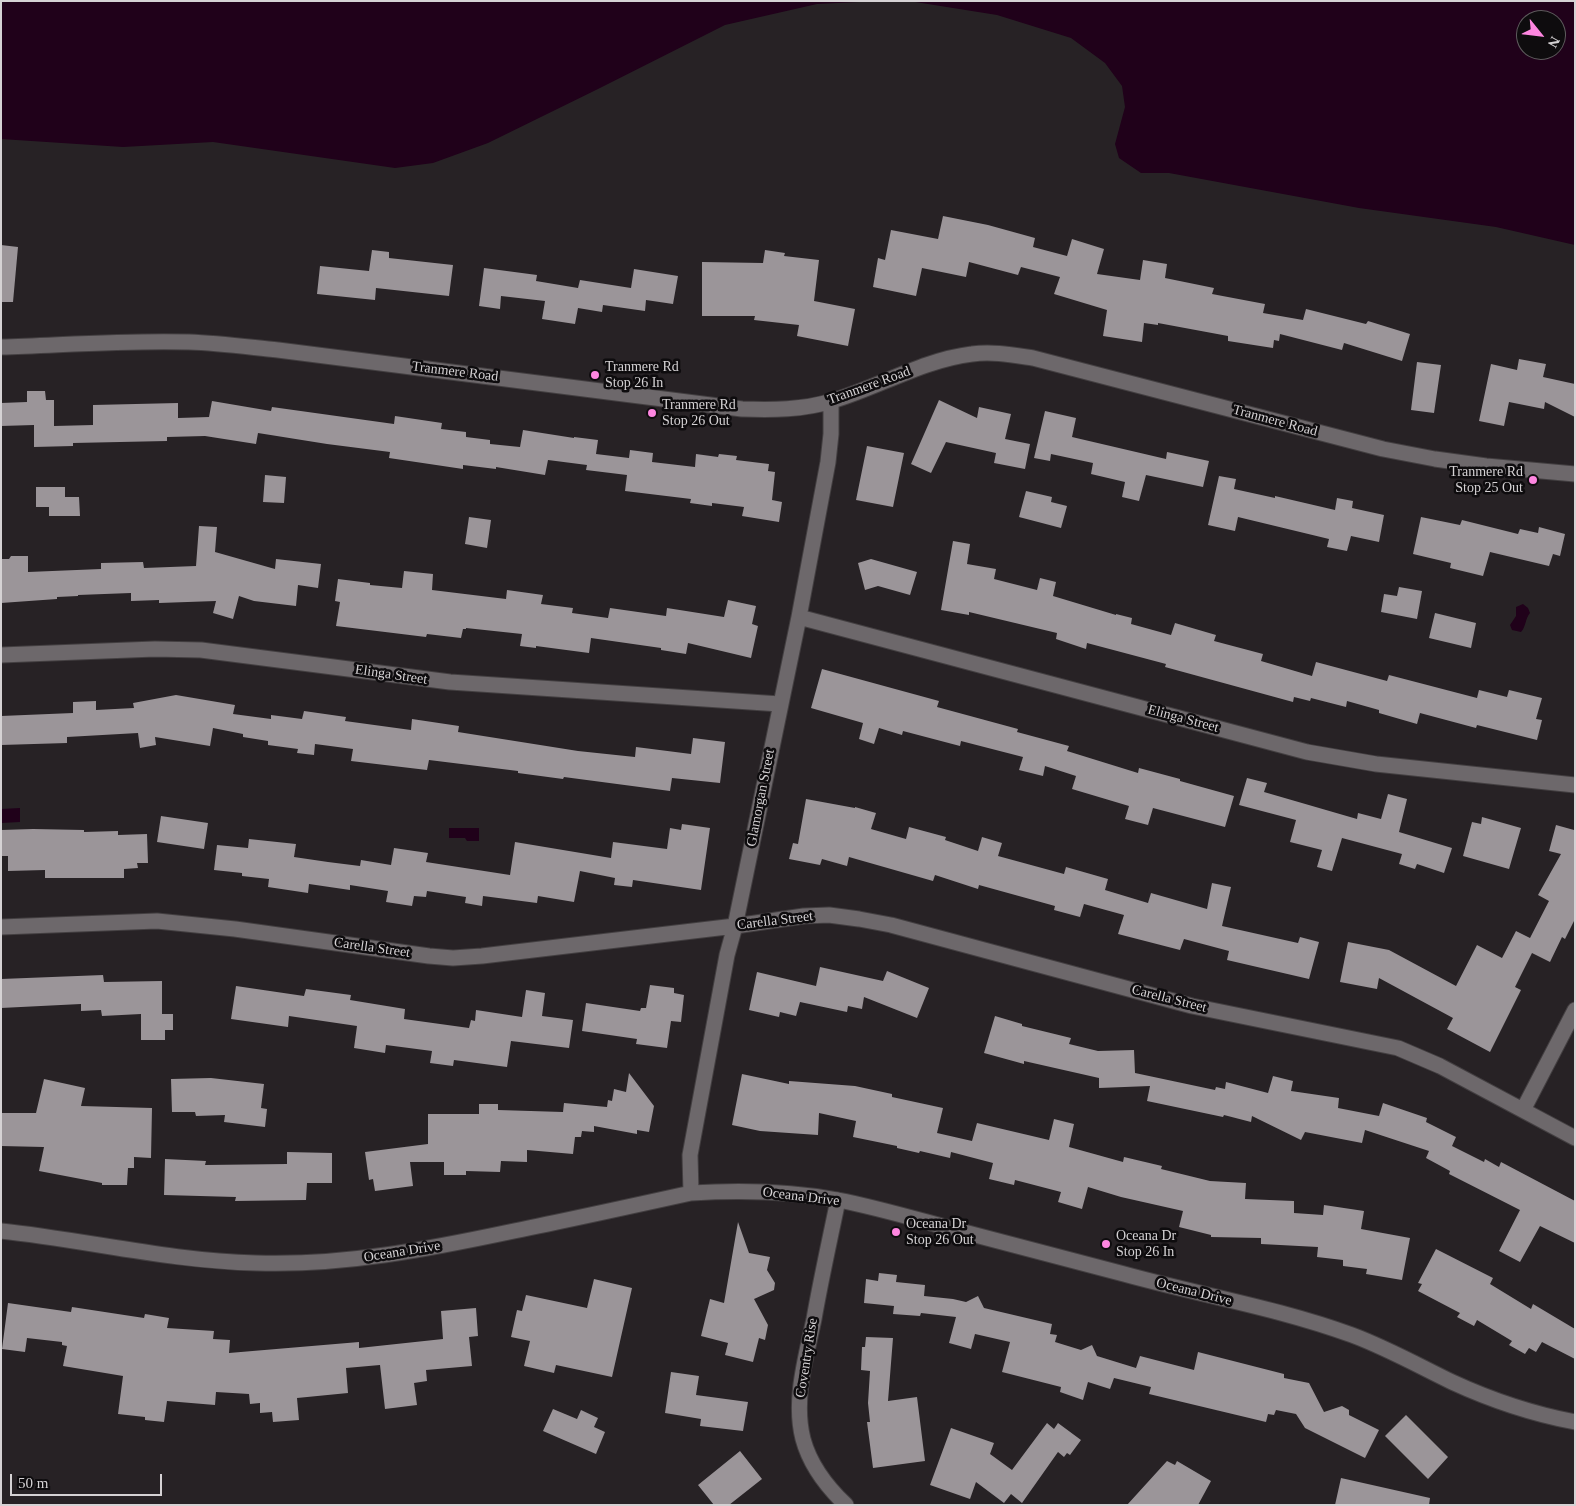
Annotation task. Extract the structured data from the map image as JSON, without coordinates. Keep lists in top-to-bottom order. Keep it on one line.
{"streets":{"street":["Tranmere Road","Elinga Street","Glamorgan Street","Carella Street","Oceana Drive","Coventry Rise"]},"crossings":[["Tranmere Road","Glamorgan Street"],["Elinga Street","Glamorgan Street"],["Glamorgan Street","Carella Street"],["Glamorgan Street","Oceana Drive"],["Oceana Drive","Coventry Rise"]],"places":["Tranmere Rd Stop 26 In","Tranmere Rd Stop 26 Out","Tranmere Rd Stop 25 Out","Oceana Dr Stop 26 Out","Oceana Dr Stop 26 In"],"scale_bar":"50 m","north":"bottom right"}
